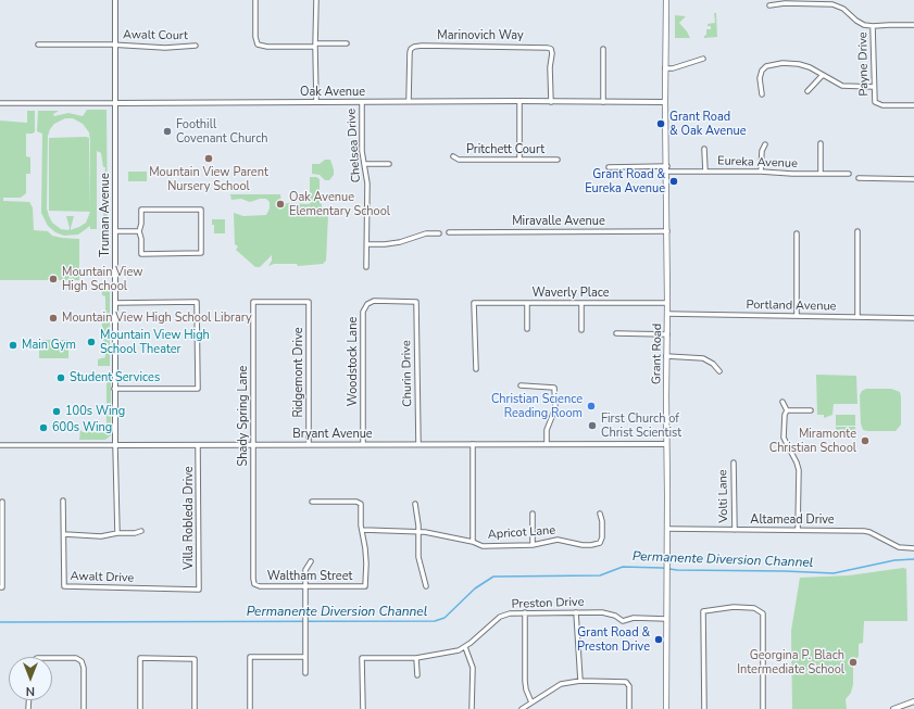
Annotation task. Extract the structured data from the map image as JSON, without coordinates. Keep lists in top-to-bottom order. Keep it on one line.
{"streets":{"main road":["Grant Road"],"street":["Awalt Court","Marinovich Way","Payne Drive","Oak Avenue","Chelsea Drive","Pritchett Court","Eureka Avenue","Truman Avenue","Miravalle Avenue","Waverly Place","Portland Avenue","Woodstock Lane","Ridgemont Drive","Churin Drive","Shady Spring Lane","Bryant Avenue","Volti Lane","Villa Robleda Drive","Altamead Drive","Apricot Lane","Waltham Street","Awalt Drive","Preston Drive"]},"crossings":[["Awalt Court","Truman Avenue"],["Marinovich Way","Oak Avenue"],["Oak Avenue","Chelsea Drive"],["Oak Avenue","Truman Avenue"],["Oak Avenue","Grant Road"],["Eureka Avenue","Grant Road"],["Truman Avenue","Bryant Avenue"],["Miravalle Avenue","Grant Road"],["Waverly Place","Grant Road"],["Portland Avenue","Grant Road"],["Grant Road","Bryant Avenue"],["Grant Road","Altamead Drive"],["Grant Road","Preston Drive"],["Woodstock Lane","Churin Drive"],["Woodstock Lane","Bryant Avenue"],["Ridgemont Drive","Shady Spring Lane"],["Ridgemont Drive","Bryant Avenue"],["Churin Drive","Bryant Avenue"],["Shady Spring Lane","Bryant Avenue"],["Shady Spring Lane","Waltham Street"],["Bryant Avenue","Villa Robleda Drive"],["Volti Lane","Altamead Drive"],["Villa Robleda Drive","Awalt Drive"],["Apricot Lane","Waltham Street"]],"water":["Permanente Diversion Channel"],"places":["Grant Road & Oak Avenue","Foothill Covenant Church","Mountain View Parent Nursery School","Grant Road & Eureka Avenue","Oak Avenue Elementary School","Mountain View High School","Mountain View High School Library","Mountain View High School Theater","Main Gym","Student Services","Christian Science Reading Room","100s Wing","First Church of Christ Scientist","600s Wing","Miramonte Christian School","Grant Road & Preston Drive","Georgina P. Blach Intermediate School"],"north":"bottom"}
